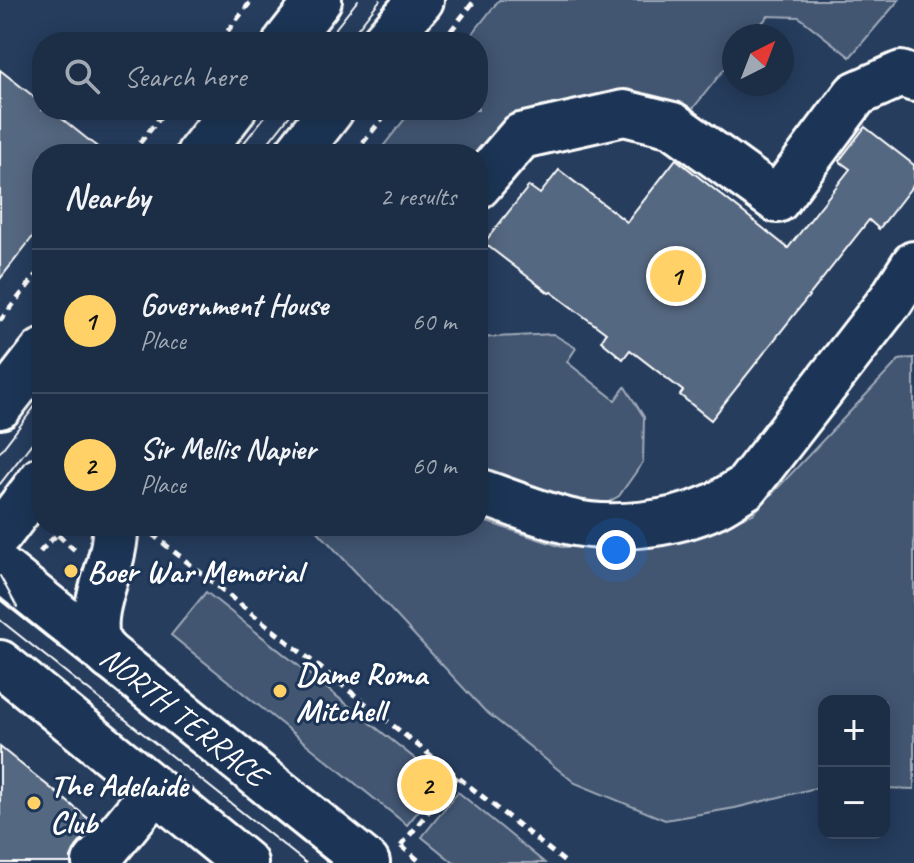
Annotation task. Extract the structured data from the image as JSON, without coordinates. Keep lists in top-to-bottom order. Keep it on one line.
{"streets":{"main road":["NORTH TERRACE"]},"places":["Boer War Memorial","Dame Roma Mitchell","The Adelaide Club"],"north":"top right","page":{"search":"Search here","heading":["Nearby","2 results"],"pins":["1","2"],"list":[{"mark":"1","name":"Government House","note":"Place","value":"60 m"},{"mark":"2","name":"Sir Mellis Napier","note":"Place","value":"60 m"}],"map_buttons":["+","−"]}}
